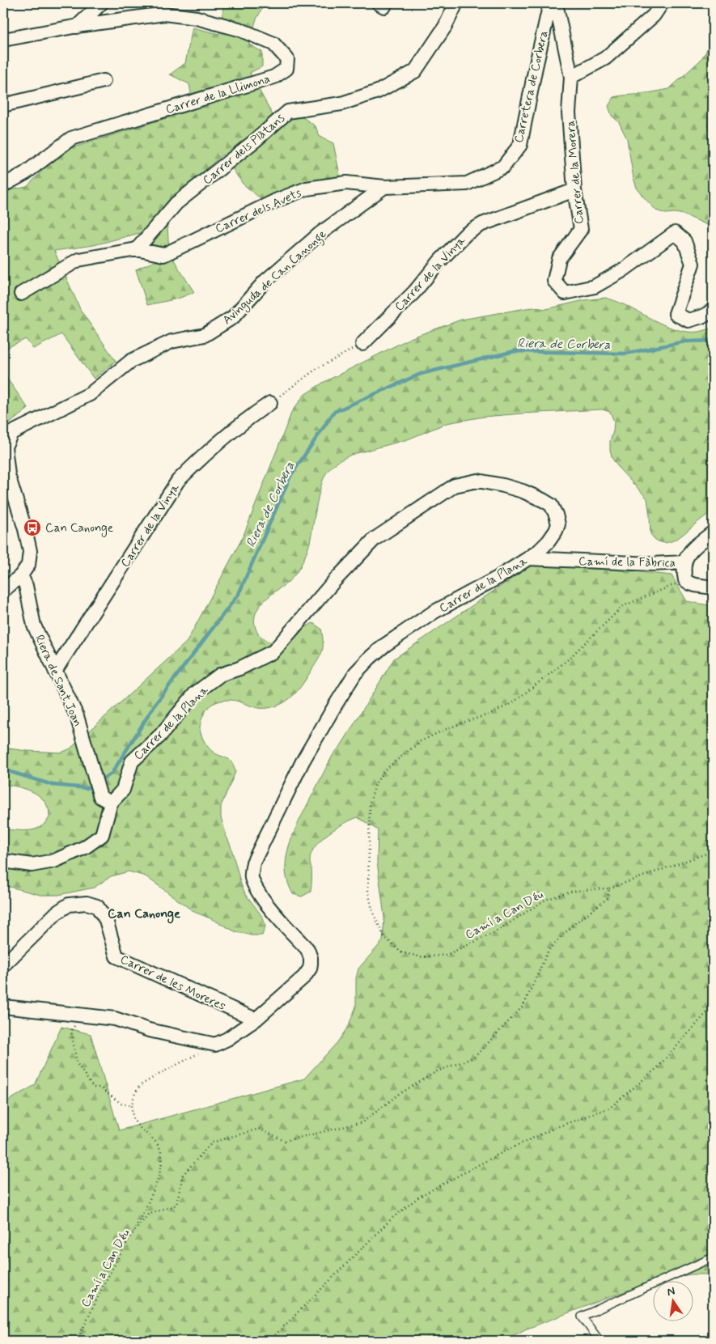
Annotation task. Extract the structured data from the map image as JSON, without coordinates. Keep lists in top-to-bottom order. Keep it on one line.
{"streets":{"street":["Carretera de Corbera","Carrer de la Llimona","Carrer dels Plàtans","Carrer de la Morera","Carrer dels Avets","Carrer de la Vinya","Avinguda de Can Canonge","Camí de la Fàbrica","Carrer de la Plana","Riera de Sant Joan","Carrer de les Moreres"],"path":["Camí a Can Déu"]},"crossings":[["Carretera de Corbera","Carrer dels Avets"],["Carretera de Corbera","Avinguda de Can Canonge"],["Carrer dels Plàtans","Carrer dels Avets"],["Carrer de la Morera","Carrer de la Vinya"],["Carrer dels Avets","Avinguda de Can Canonge"],["Carrer de la Vinya","Riera de Sant Joan"],["Avinguda de Can Canonge","Riera de Sant Joan"],["Camí de la Fàbrica","Carrer de la Plana"],["Carrer de la Plana","Riera de Sant Joan"],["Carrer de la Plana","Carrer de les Moreres"]],"districts":["Can Canonge"],"water":["Riera de Corbera"],"places":{"bus stop":["Can Canonge"]},"north":"top"}
